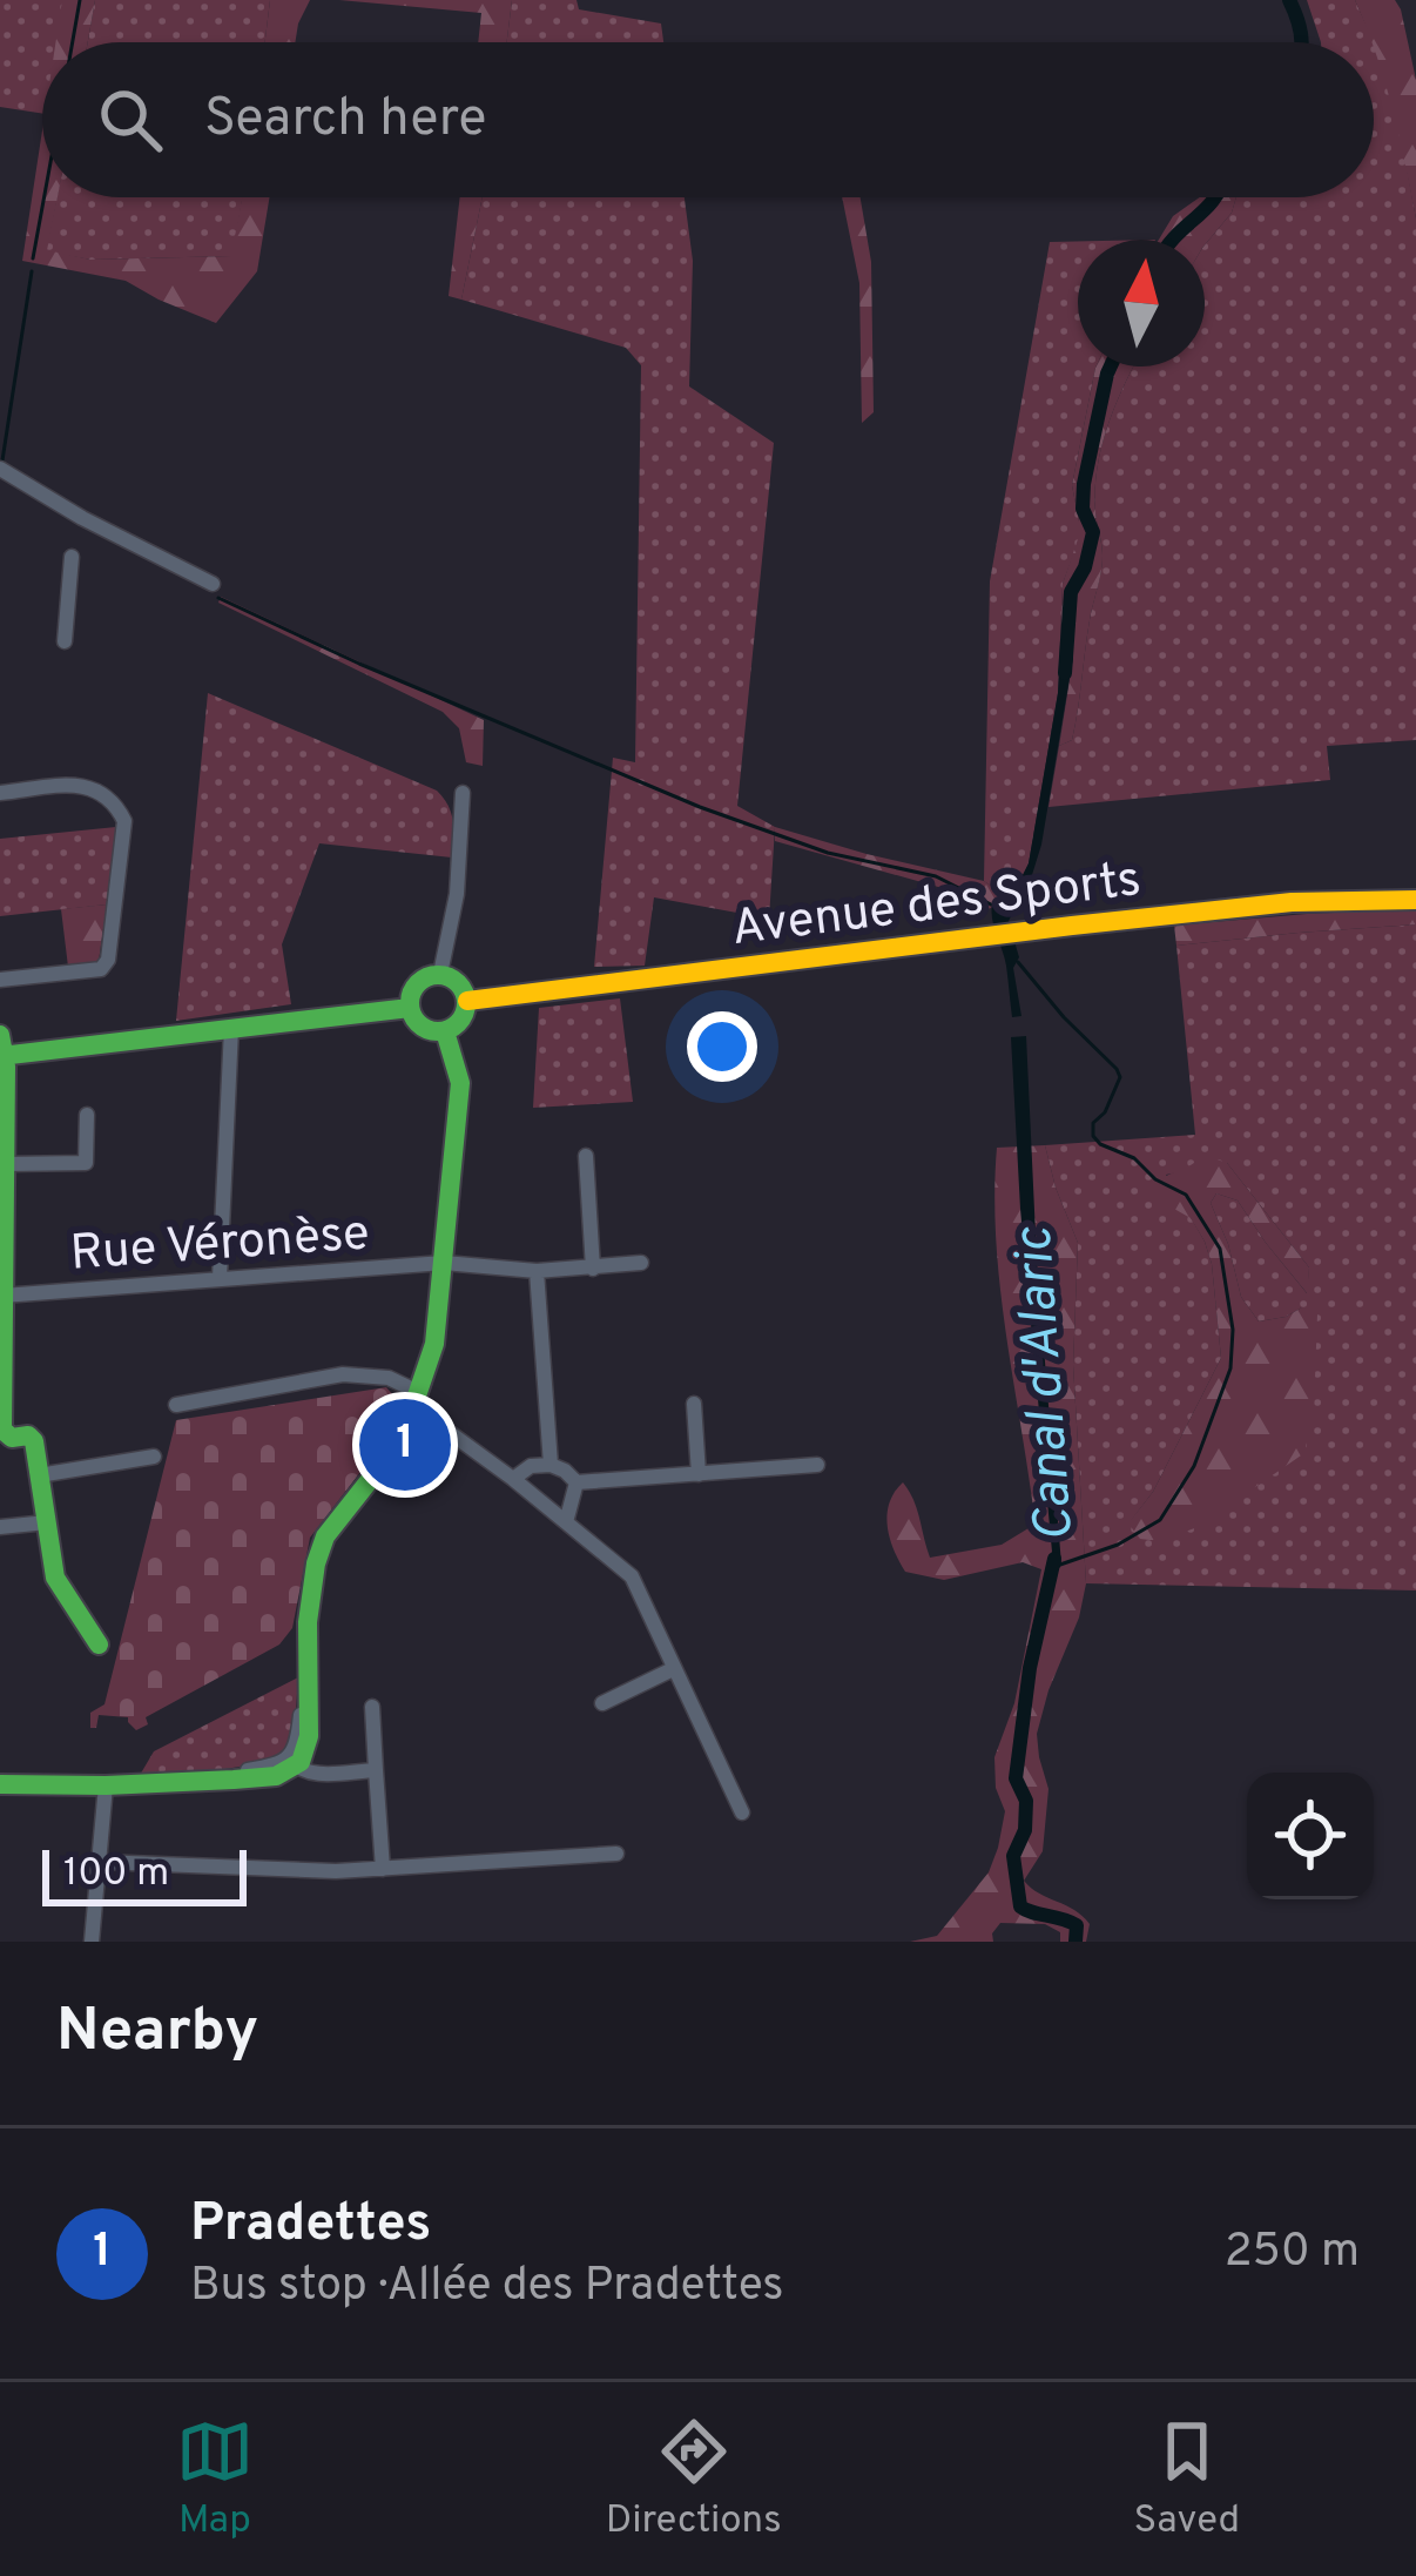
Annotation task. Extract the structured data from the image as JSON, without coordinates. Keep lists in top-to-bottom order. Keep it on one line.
{"streets":{"street":["Avenue des Sports","Rue Véronèse"]},"water":["Canal d'Alaric"],"scale_bar":"100 m","north":"top","page":{"search":"Search here","pins":"1","scale":"100 m","heading":"Nearby","list":[{"mark":"1","name":"Pradettes","note":"Bus stop · Allée des Pradettes","value":"250 m"}],"nav":["Map","Directions","Saved"]}}
